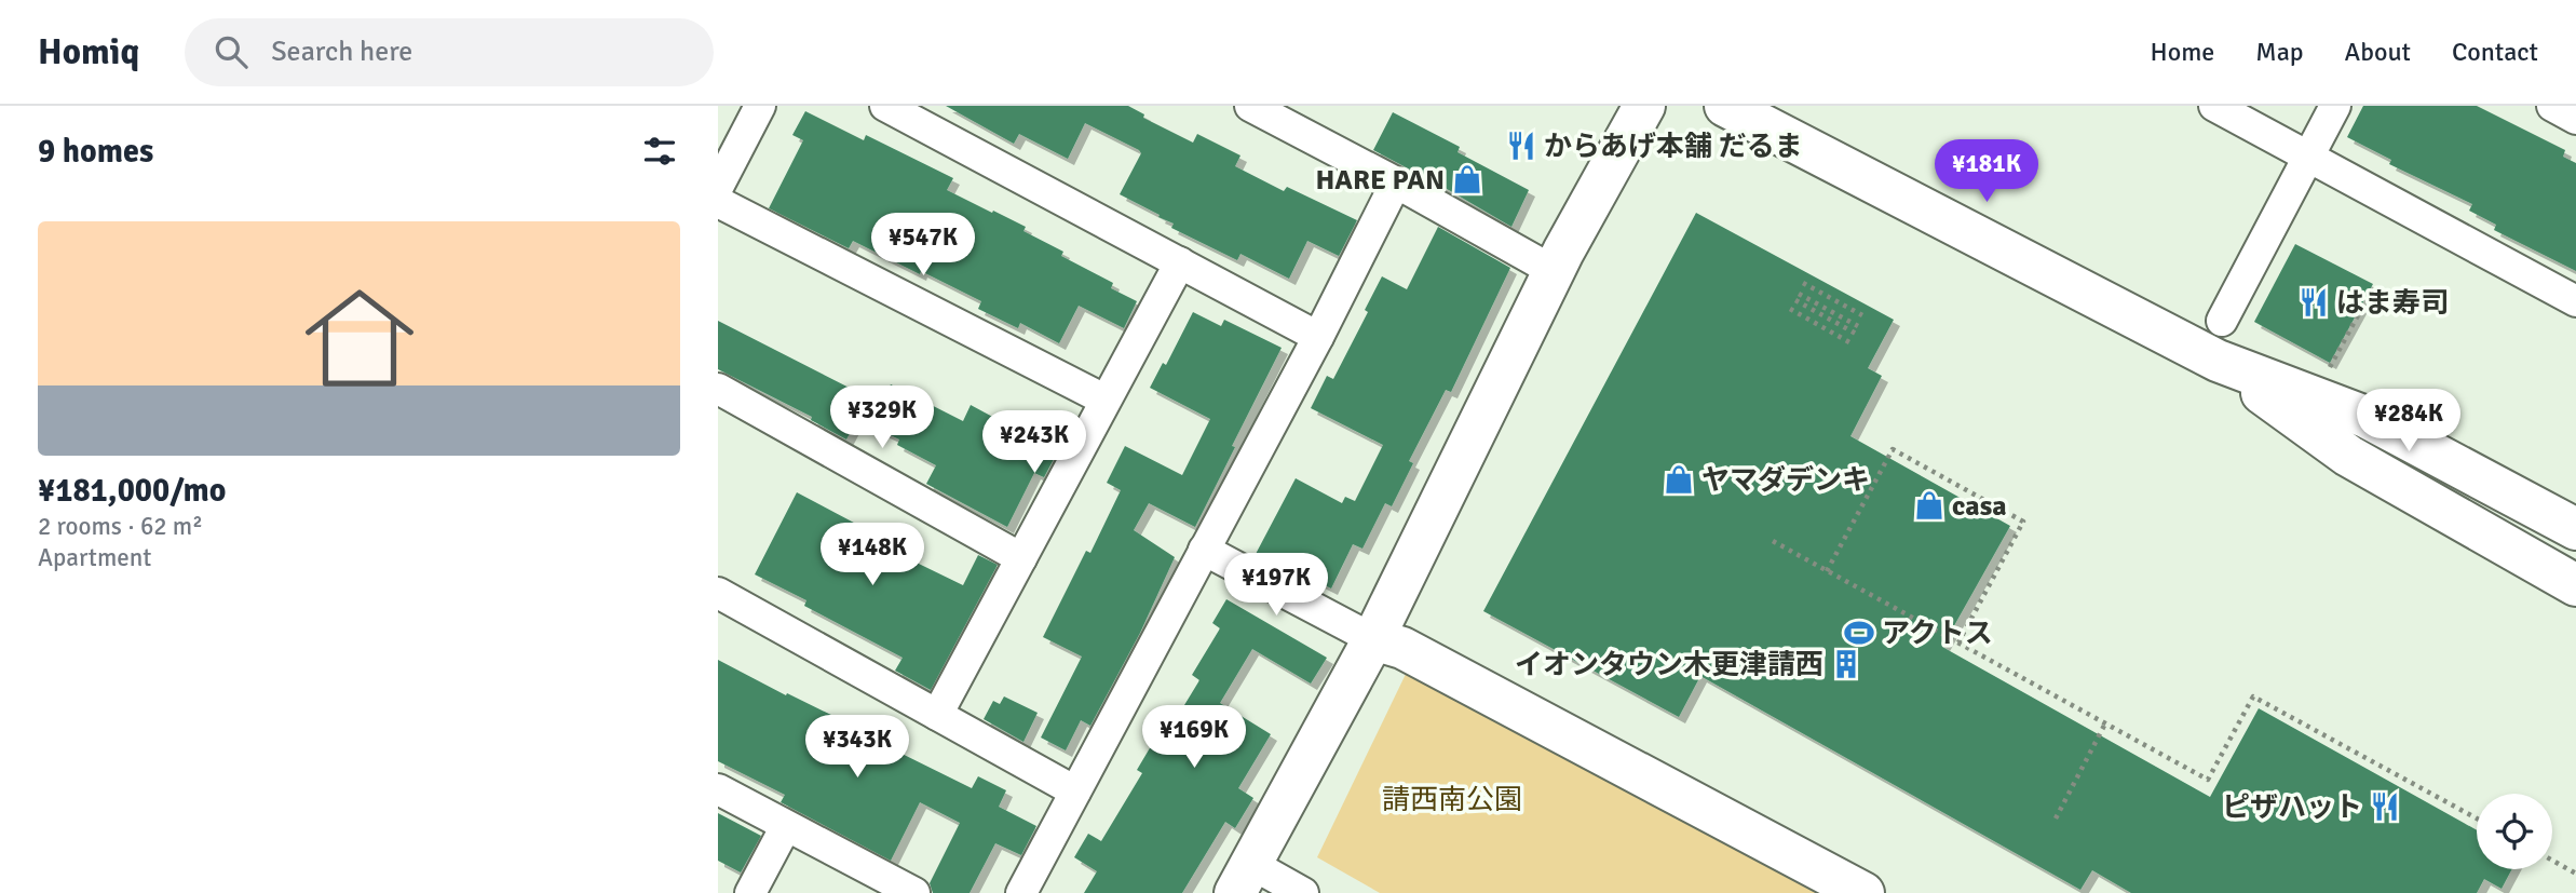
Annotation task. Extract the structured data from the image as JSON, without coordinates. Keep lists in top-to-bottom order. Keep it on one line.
{"parks":["請西南公園"],"places":{"restaurant":["からあげ本舗 だるま","はま寿司","ピザハット"],"shop":["HARE PAN","ヤマダデンキ","casa"],"sports":["アクトス"],"building":["イオンタウン木更津請西"]},"page":{"header":"Homiq","search":"Search here","nav":["Home","Map","About","Contact"],"heading":"9 homes","price":["¥181K","¥547K","¥329K","¥284K","¥243K","¥148K","¥197K","¥169K","¥343K"],"list":[{"name":"¥181,000/mo","note":"2 rooms · 62 m² · Apartment"}]}}
